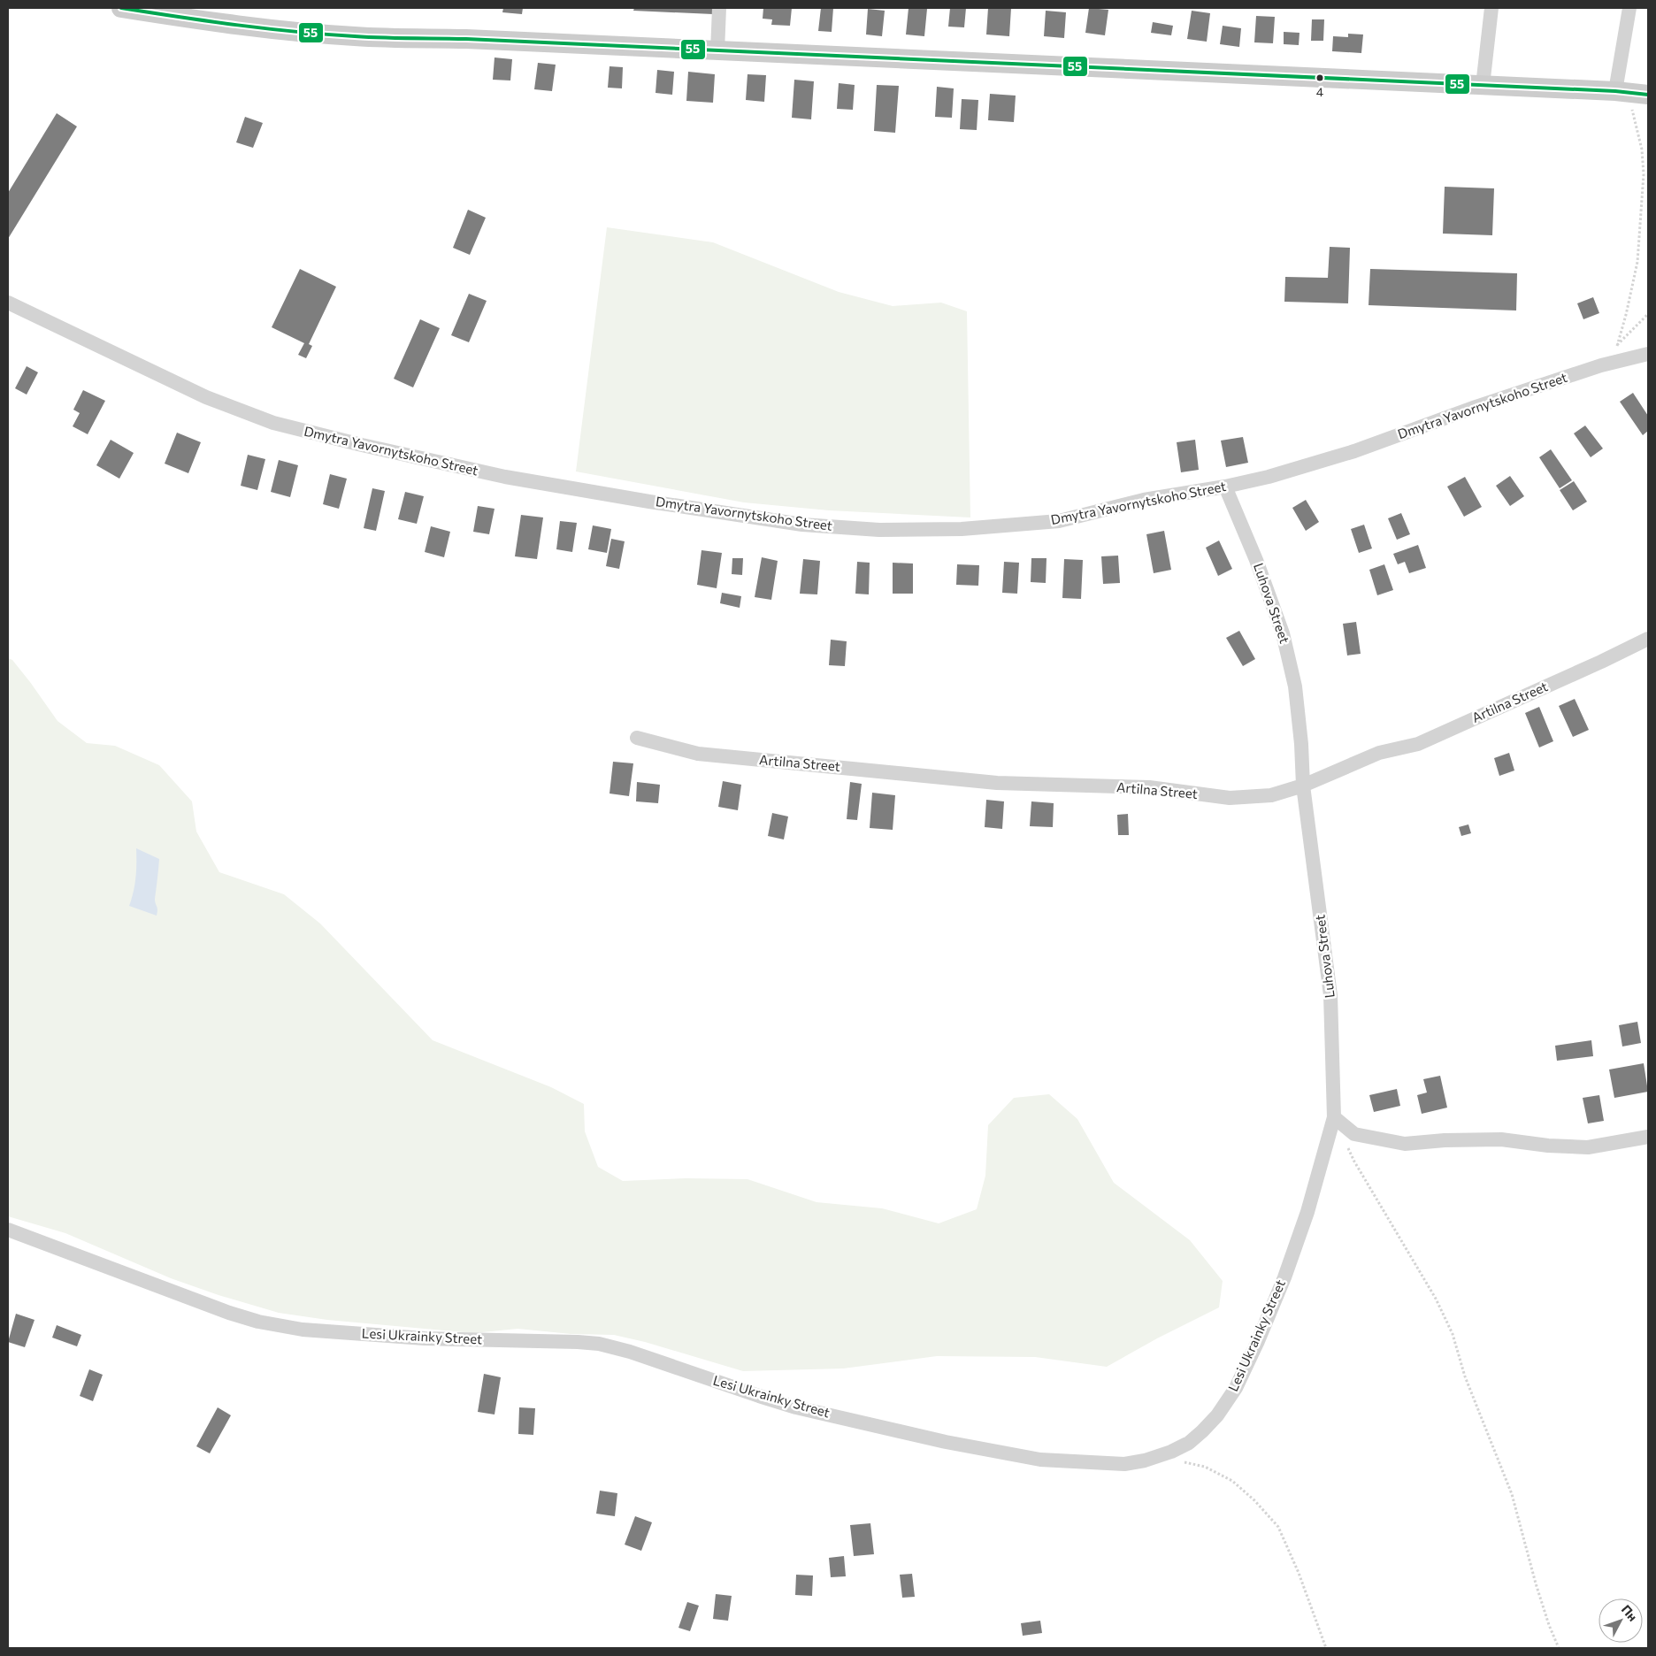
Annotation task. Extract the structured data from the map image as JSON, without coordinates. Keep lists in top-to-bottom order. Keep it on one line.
{"streets":{"street":["Dmytra Yavornytskoho Street","Luhova Street","Artilna Street","Lesi Ukrainky Street"]},"crossings":[["Dmytra Yavornytskoho Street","Luhova Street"],["Luhova Street","Artilna Street"],["Luhova Street","Lesi Ukrainky Street"]],"places":["4"],"lines":["transit line 55"],"north":"top right"}
